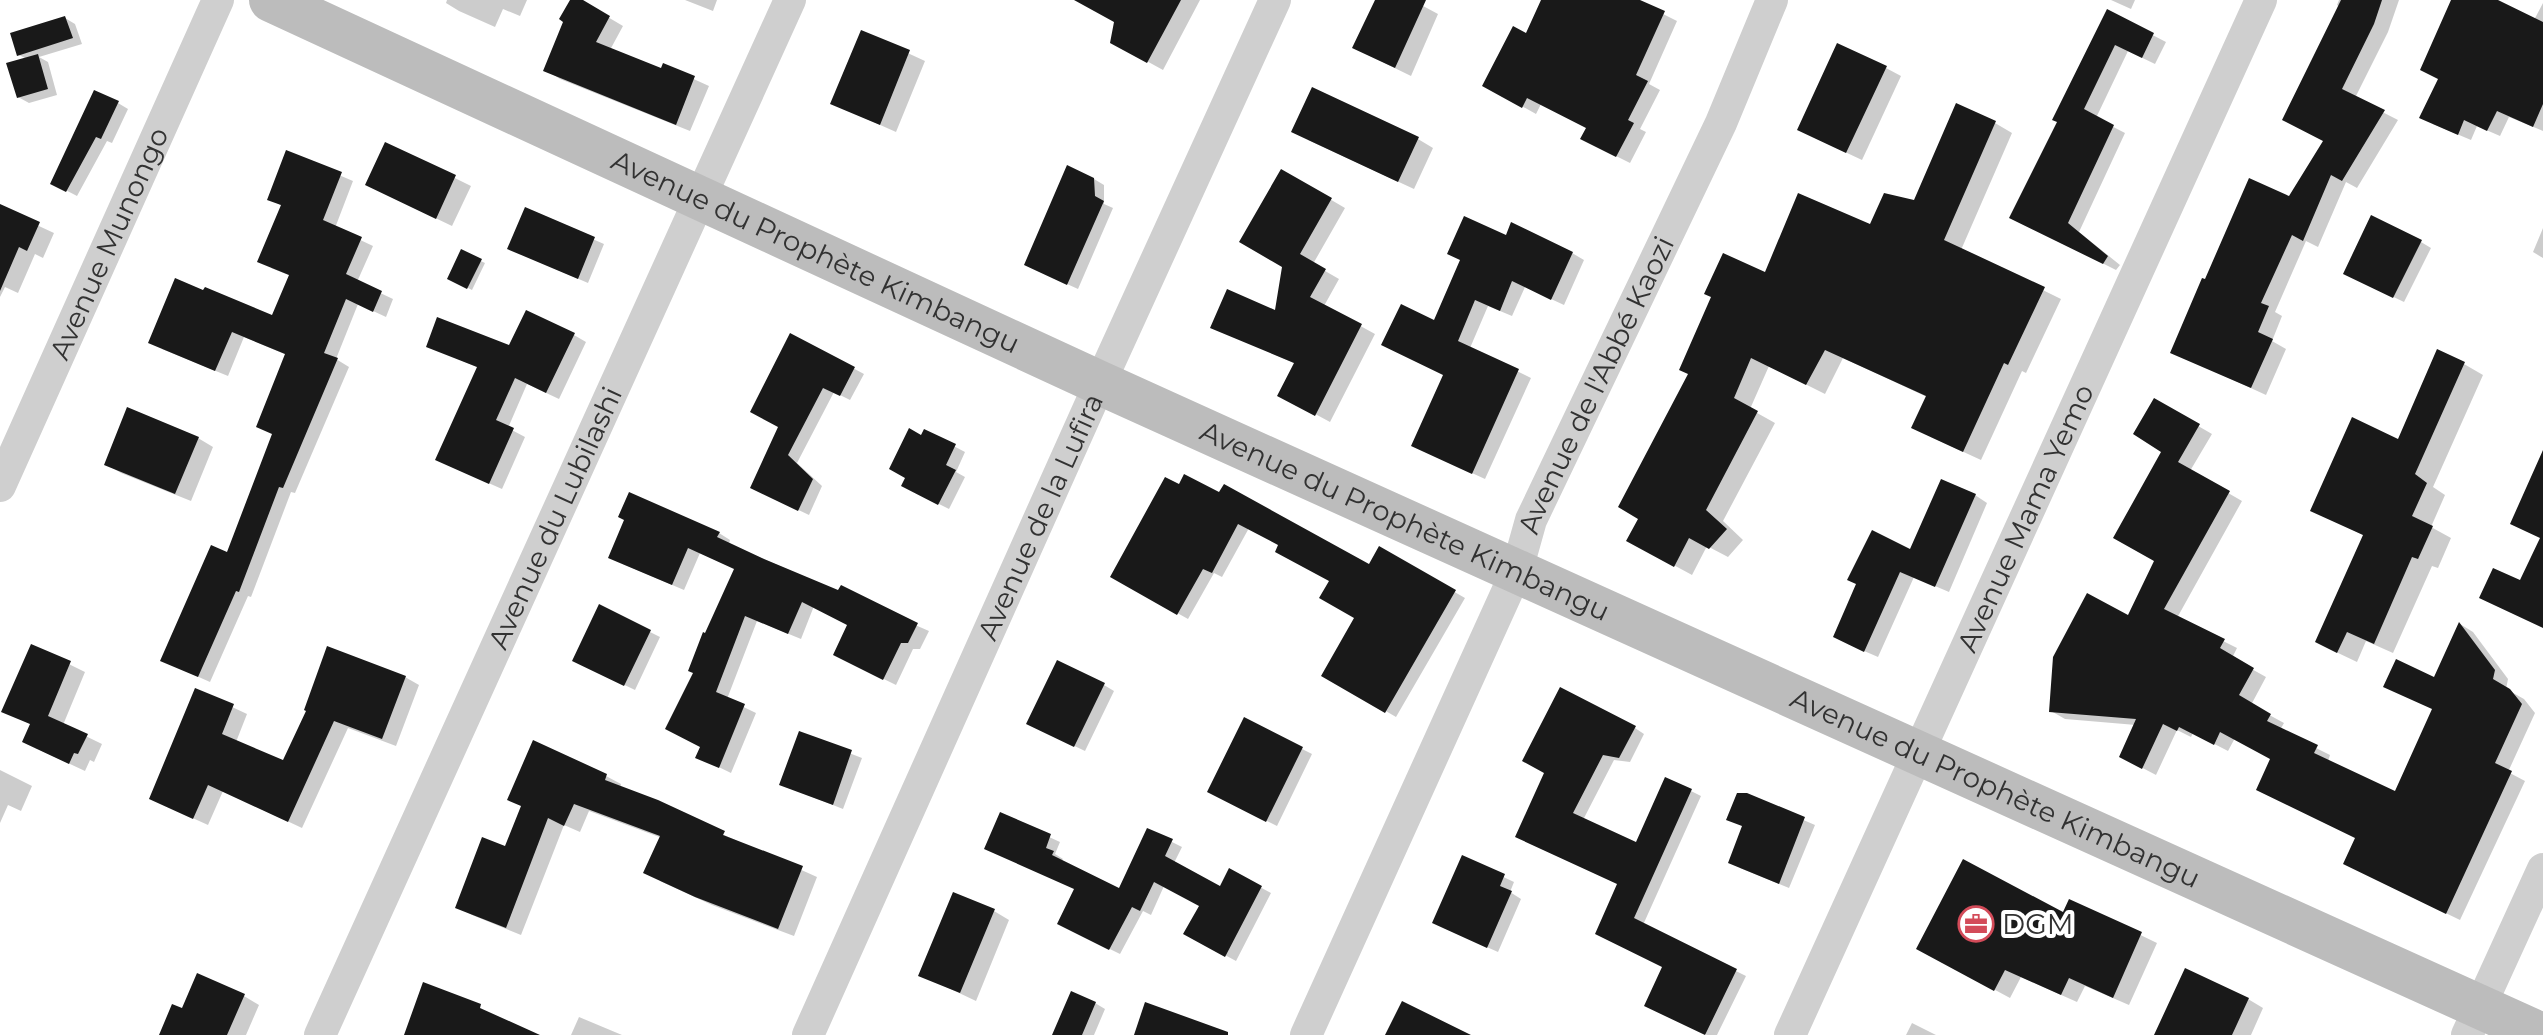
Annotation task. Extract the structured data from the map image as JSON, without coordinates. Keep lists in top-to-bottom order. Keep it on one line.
{"streets":{"street":["Avenue Munongo","Avenue du Prophète Kimbangu","Avenue de l'Abbé Kaozi","Avenue du Lubilashi","Avenue de la Lufira","Avenue Mama Yemo"]},"crossings":[["Avenue du Prophète Kimbangu","Avenue de l'Abbé Kaozi"],["Avenue du Prophète Kimbangu","Avenue du Lubilashi"],["Avenue du Prophète Kimbangu","Avenue de la Lufira"],["Avenue du Prophète Kimbangu","Avenue Mama Yemo"]],"places":{"office":["DGM"]}}
